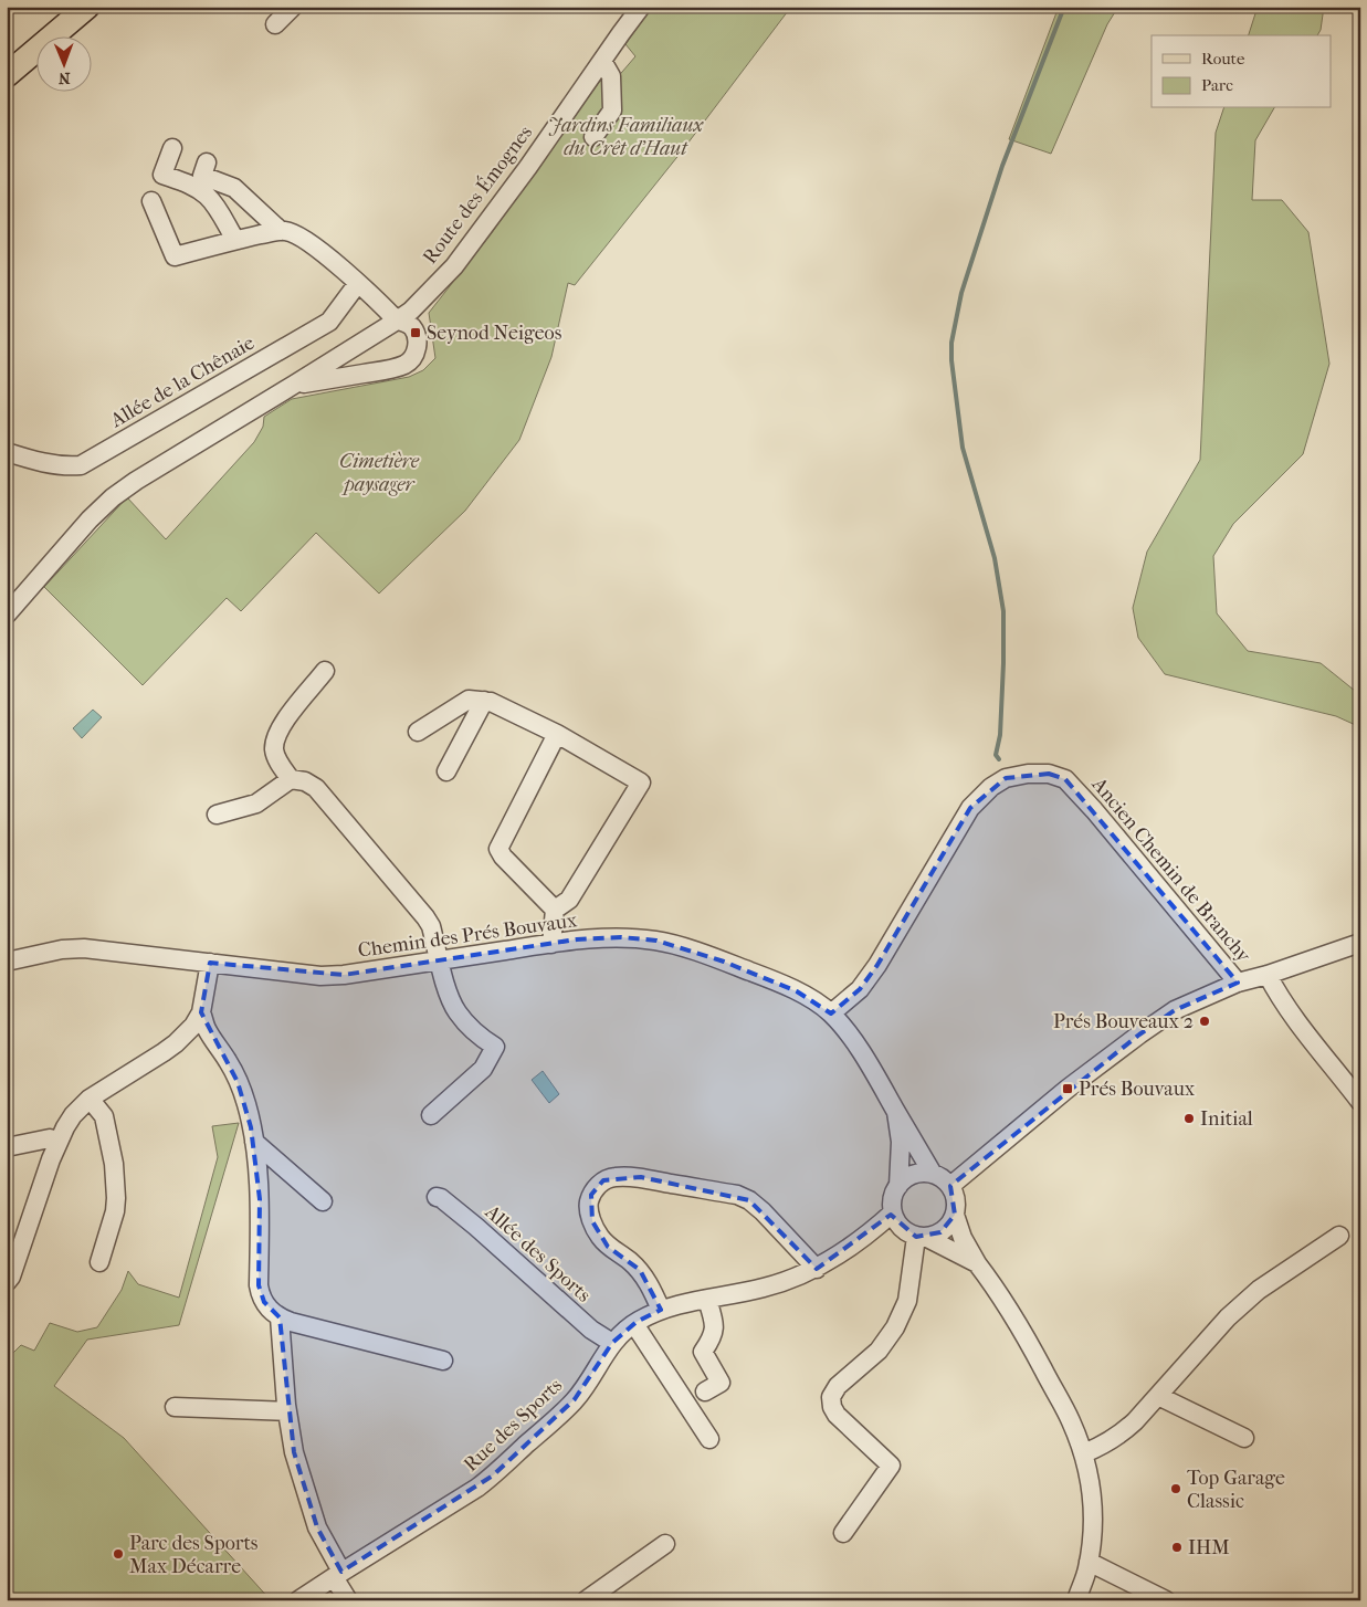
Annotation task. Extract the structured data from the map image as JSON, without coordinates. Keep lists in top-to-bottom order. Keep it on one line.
{"streets":{"street":["Route des Émognes","Allée de la Chênaie","Ancien Chemin de Branchy","Chemin des Prés Bouvaux","Allée des Sports","Rue des Sports"]},"crossings":[["Ancien Chemin de Branchy","Chemin des Prés Bouvaux"],["Chemin des Prés Bouvaux","Rue des Sports"],["Allée des Sports","Rue des Sports"]],"parks":["Jardins Familiaux du Crêt d'Haut","Cimetière paysager"],"places":{"transit":["Seynod Neigeos","Prés Bouvaux"],"other":["Prés Bouveaux 2","Initial","Top Garage Classic","IHM","Parc des Sports Max Décarre"]},"legend":["Route","Parc"],"north":"bottom"}
